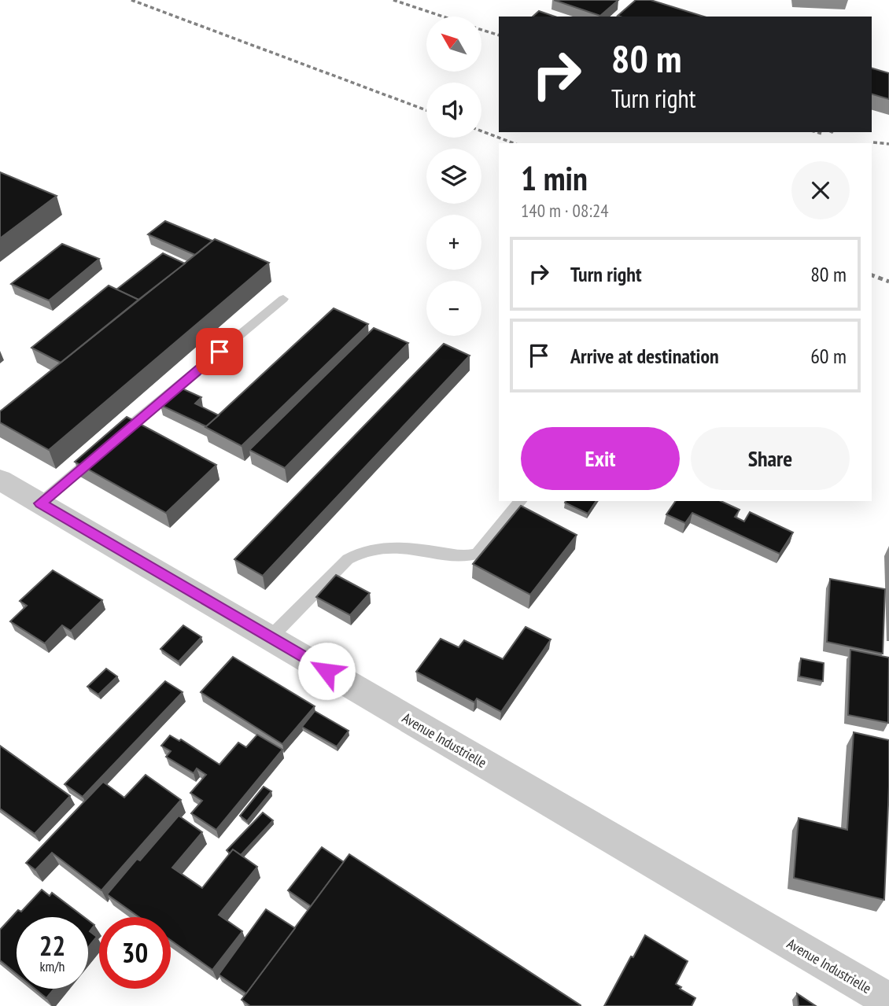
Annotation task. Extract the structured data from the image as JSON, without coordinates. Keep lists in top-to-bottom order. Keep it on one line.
{"streets":{"street":["Avenue Industrielle"]},"north":"top left","page":{"map_buttons":["+","−"],"turn":["80 m","Turn right"],"heading":["1 min","140 m · 08:24"],"list":[{"name":"Turn right","value":"80 m"},{"name":"Arrive at destination","value":"60 m"}],"buttons":["Exit","Share"],"speed":"22 km/h","limit":"30"}}
